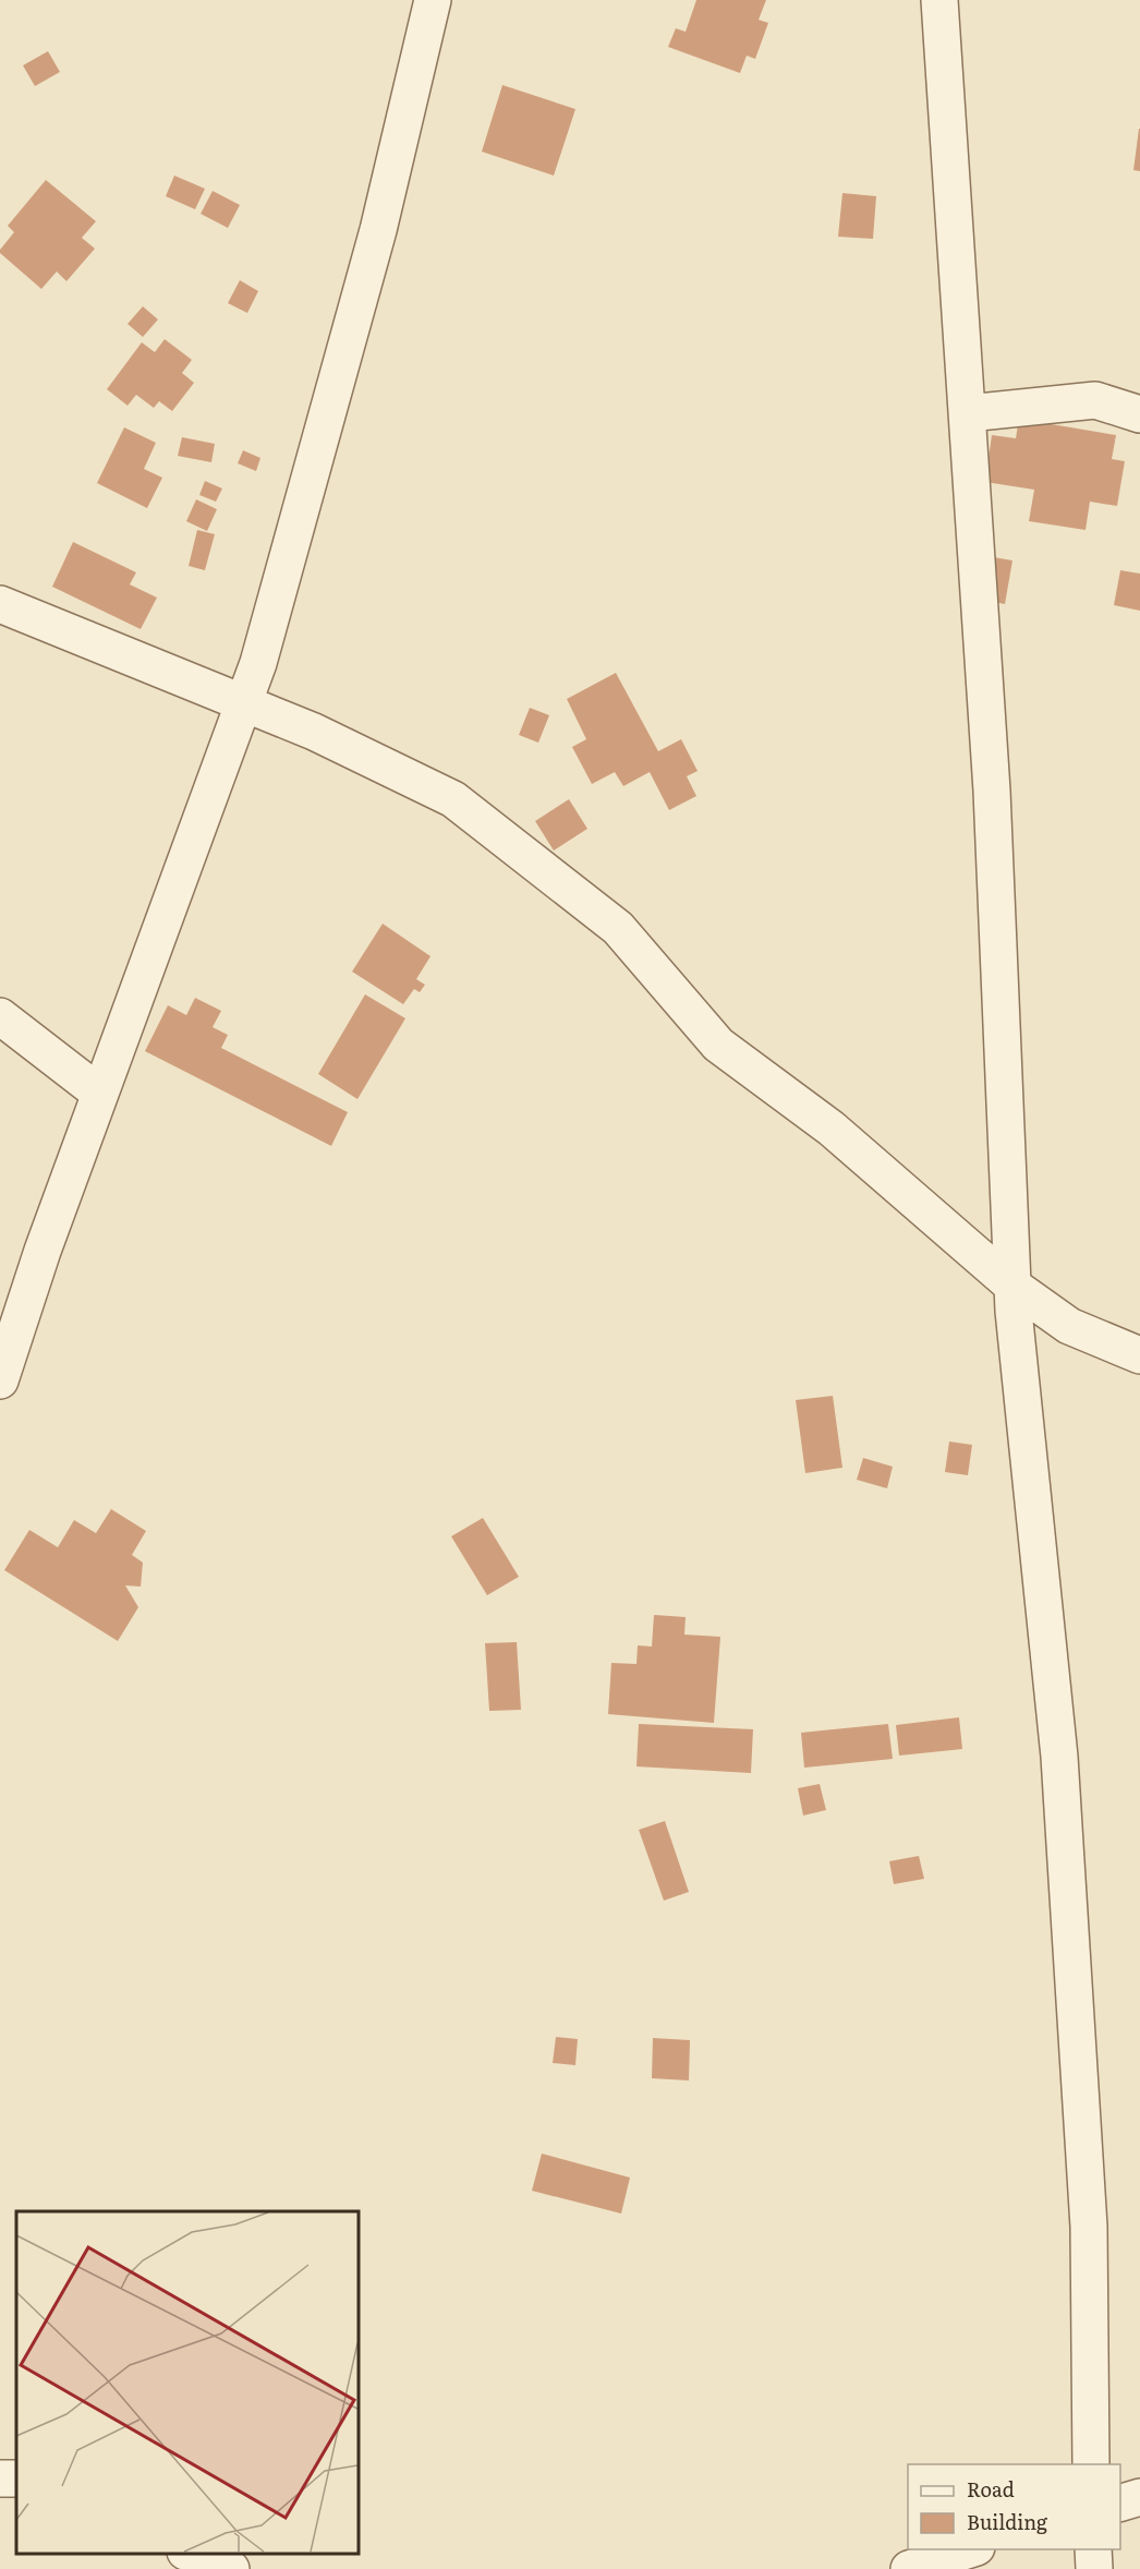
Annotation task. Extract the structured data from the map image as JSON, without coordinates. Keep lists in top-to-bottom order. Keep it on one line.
{"legend":["Road","Building"]}
